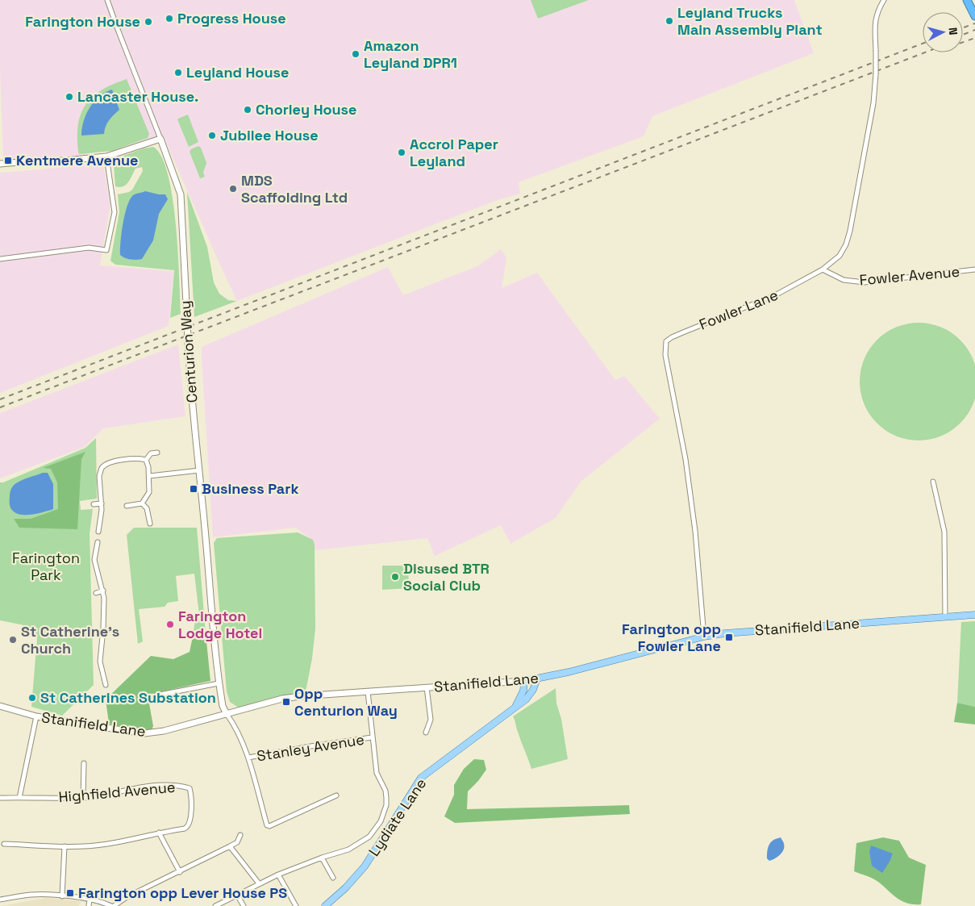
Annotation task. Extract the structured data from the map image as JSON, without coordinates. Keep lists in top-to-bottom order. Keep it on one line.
{"streets":{"main road":["Stanifield Lane","Lydiate Lane"],"street":["Fowler Avenue","Fowler Lane","Centurion Way","Stanley Avenue","Highfield Avenue"]},"crossings":[["Fowler Avenue","Fowler Lane"],["Fowler Lane","Stanifield Lane"],["Centurion Way","Stanifield Lane"],["Stanifield Lane","Lydiate Lane"]],"parks":["Farington Park"],"places":{"other":["Progress House","Leyland Trucks Main Assembly Plant","Farington House","Amazon Leyland DPR1","Leyland House","Lancaster House.","Chorley House","Jubilee House","Accrol Paper Leyland","MDS Scaffolding Ltd","Disused BTR Social Club","Farington Lodge Hotel","St Catherine's Church","St Catherines Substation"],"transit":["Kentmere Avenue","Business Park","Farington opp Fowler Lane","Opp Centurion Way","Farington opp Lever House PS"]},"north":"right"}
